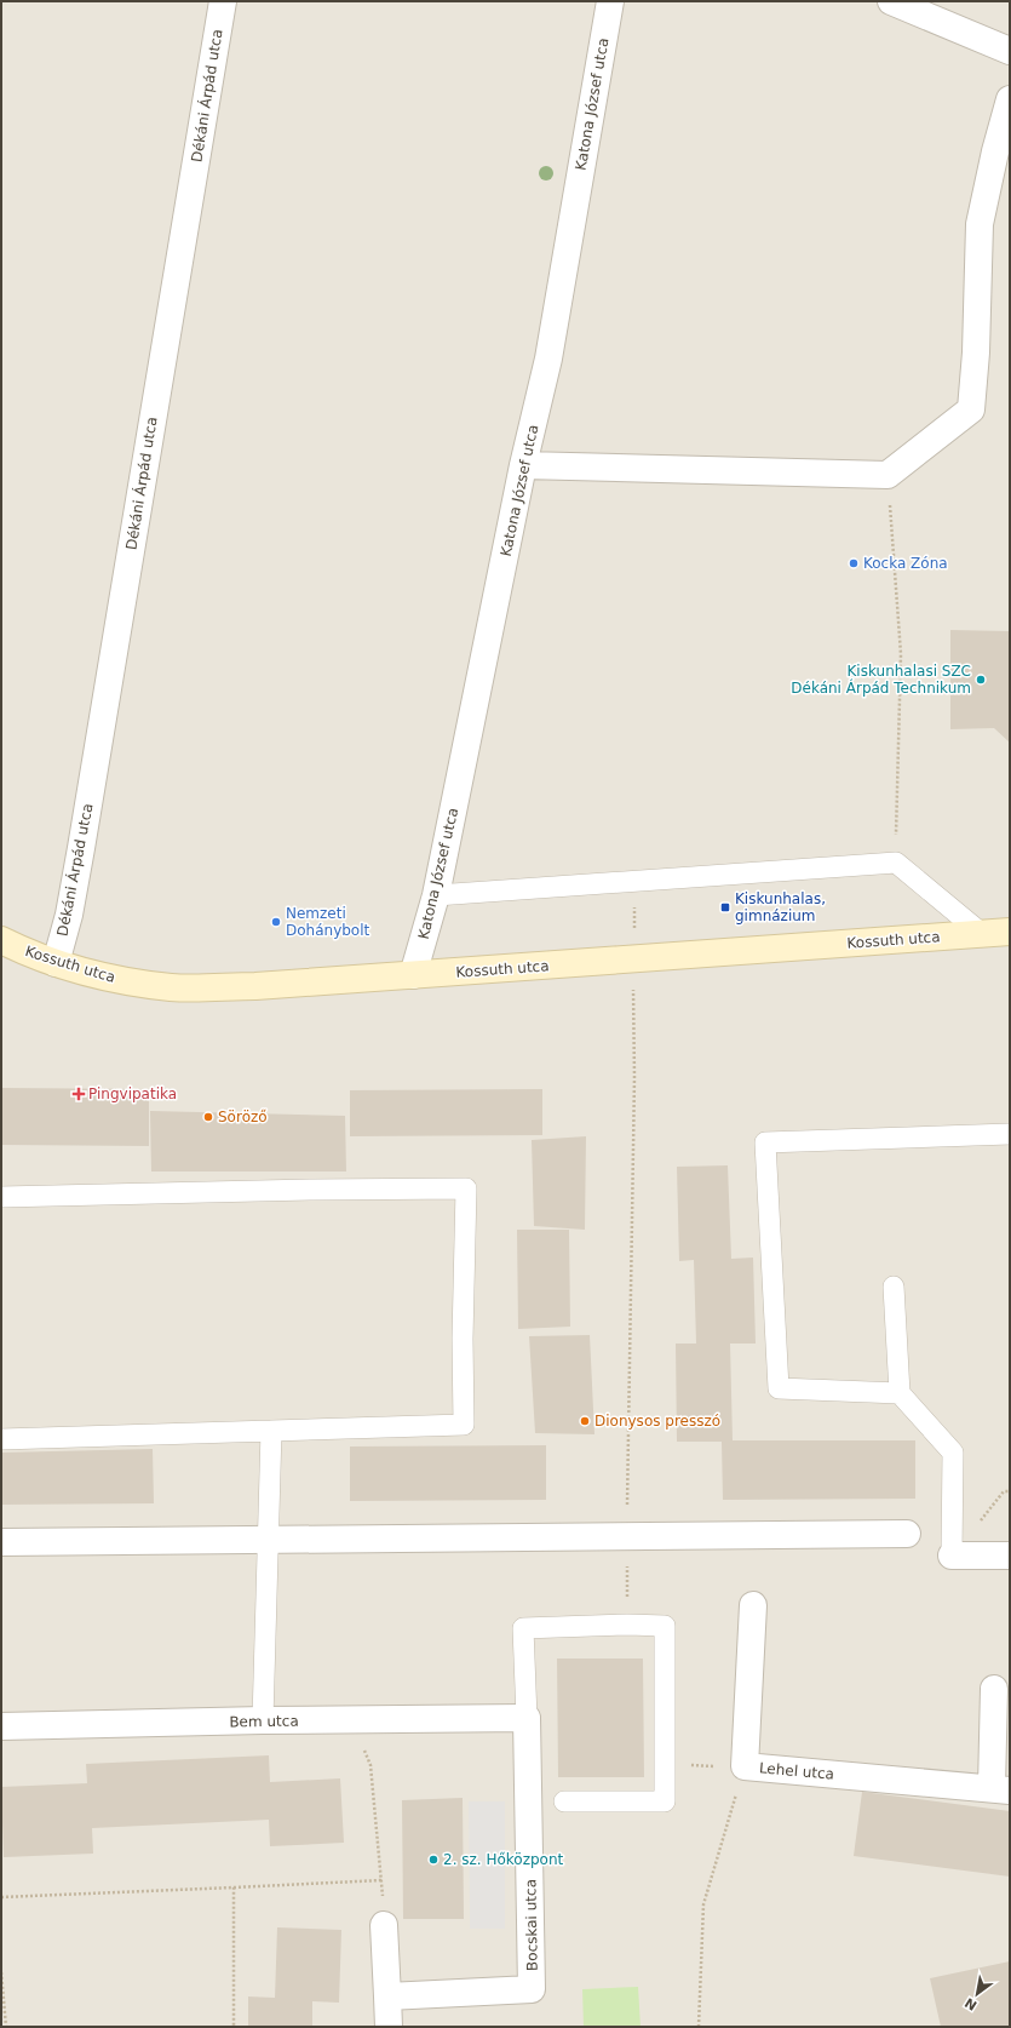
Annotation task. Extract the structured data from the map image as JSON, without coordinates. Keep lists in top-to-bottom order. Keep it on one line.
{"streets":{"main road":["Kossuth utca"],"street":["Dékáni Árpád utca","Katona József utca","Bem utca","Lehel utca","Bocskai utca"]},"crossings":[["Dékáni Árpád utca","Kossuth utca"],["Katona József utca","Kossuth utca"],["Bem utca","Bocskai utca"]],"places":{"other":["Kocka Zóna","Kiskunhalasi SZC Dékáni Árpád Technikum","Nemzeti Dohánybolt","Söröző","Dionysos presszó","2. sz. Hőközpont"],"transit":["Kiskunhalas, gimnázium"],"health":["Pingvipatika"]},"north":"bottom left"}
